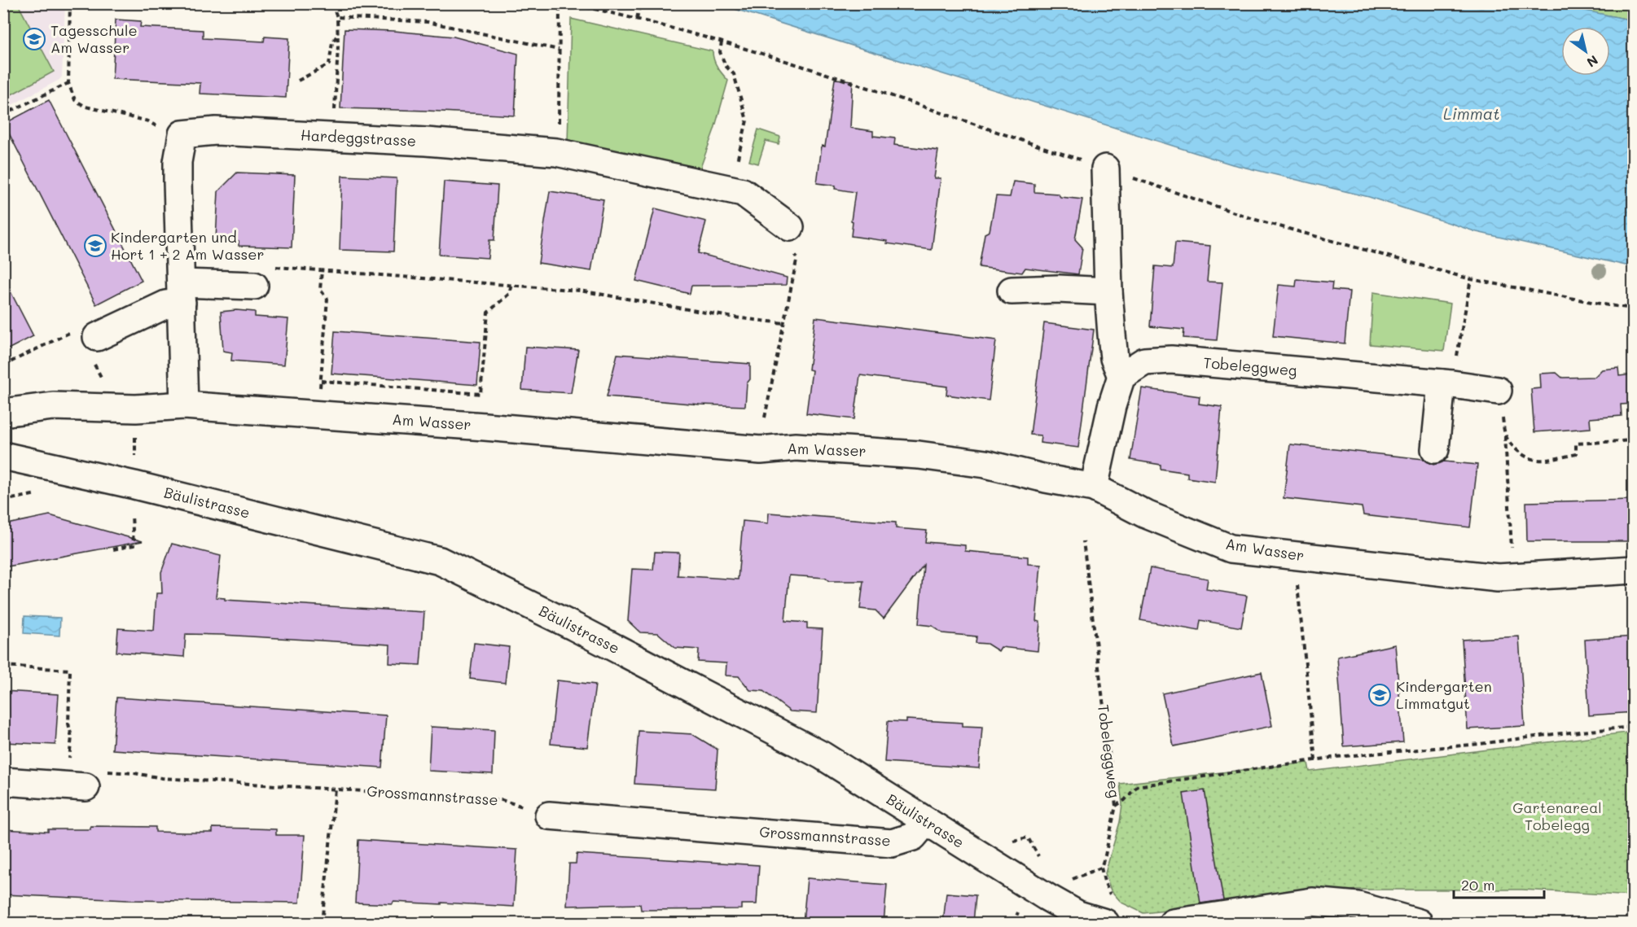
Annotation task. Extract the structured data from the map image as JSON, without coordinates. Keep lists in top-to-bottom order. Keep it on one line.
{"streets":{"street":["Hardeggstrasse","Tobeleggweg","Am Wasser","Bäulistrasse","Grossmannstrasse"]},"crossings":[["Hardeggstrasse","Am Wasser"],["Tobeleggweg","Bäulistrasse"],["Bäulistrasse","Grossmannstrasse"]],"water":["Limmat"],"parks":["Gartenareal Tobelegg"],"places":{"school or university":["Tagesschule Am Wasser","Kindergarten und Hort 1 + 2 Am Wasser","Kindergarten Limmatgut"]},"scale_bar":"20 m","north":"bottom right"}
